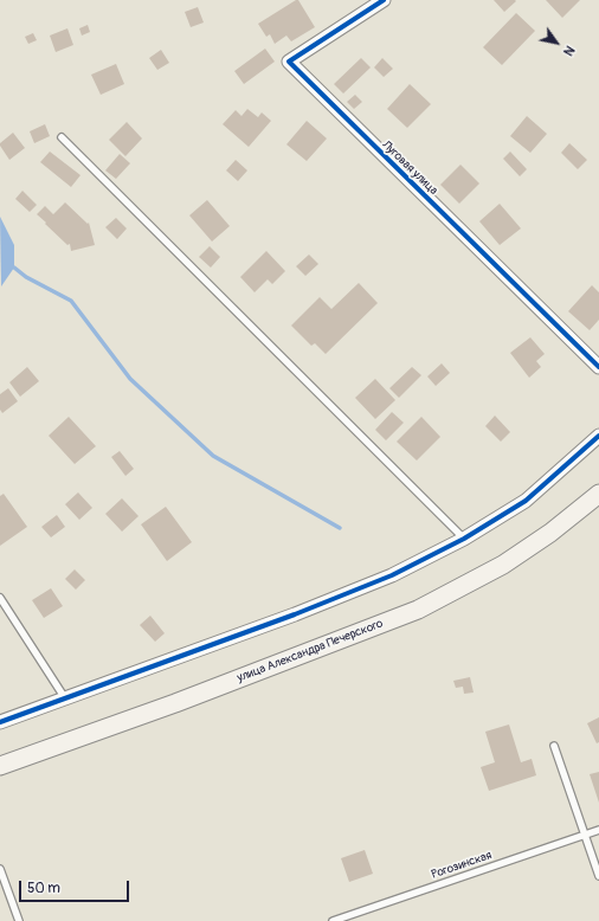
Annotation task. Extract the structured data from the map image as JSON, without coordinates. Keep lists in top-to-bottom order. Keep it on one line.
{"streets":{"main road":["улица Александра Печерского"],"street":["Луговая улица"],"lane":["Рогозинская"]},"scale_bar":"50 m","north":"bottom right"}
